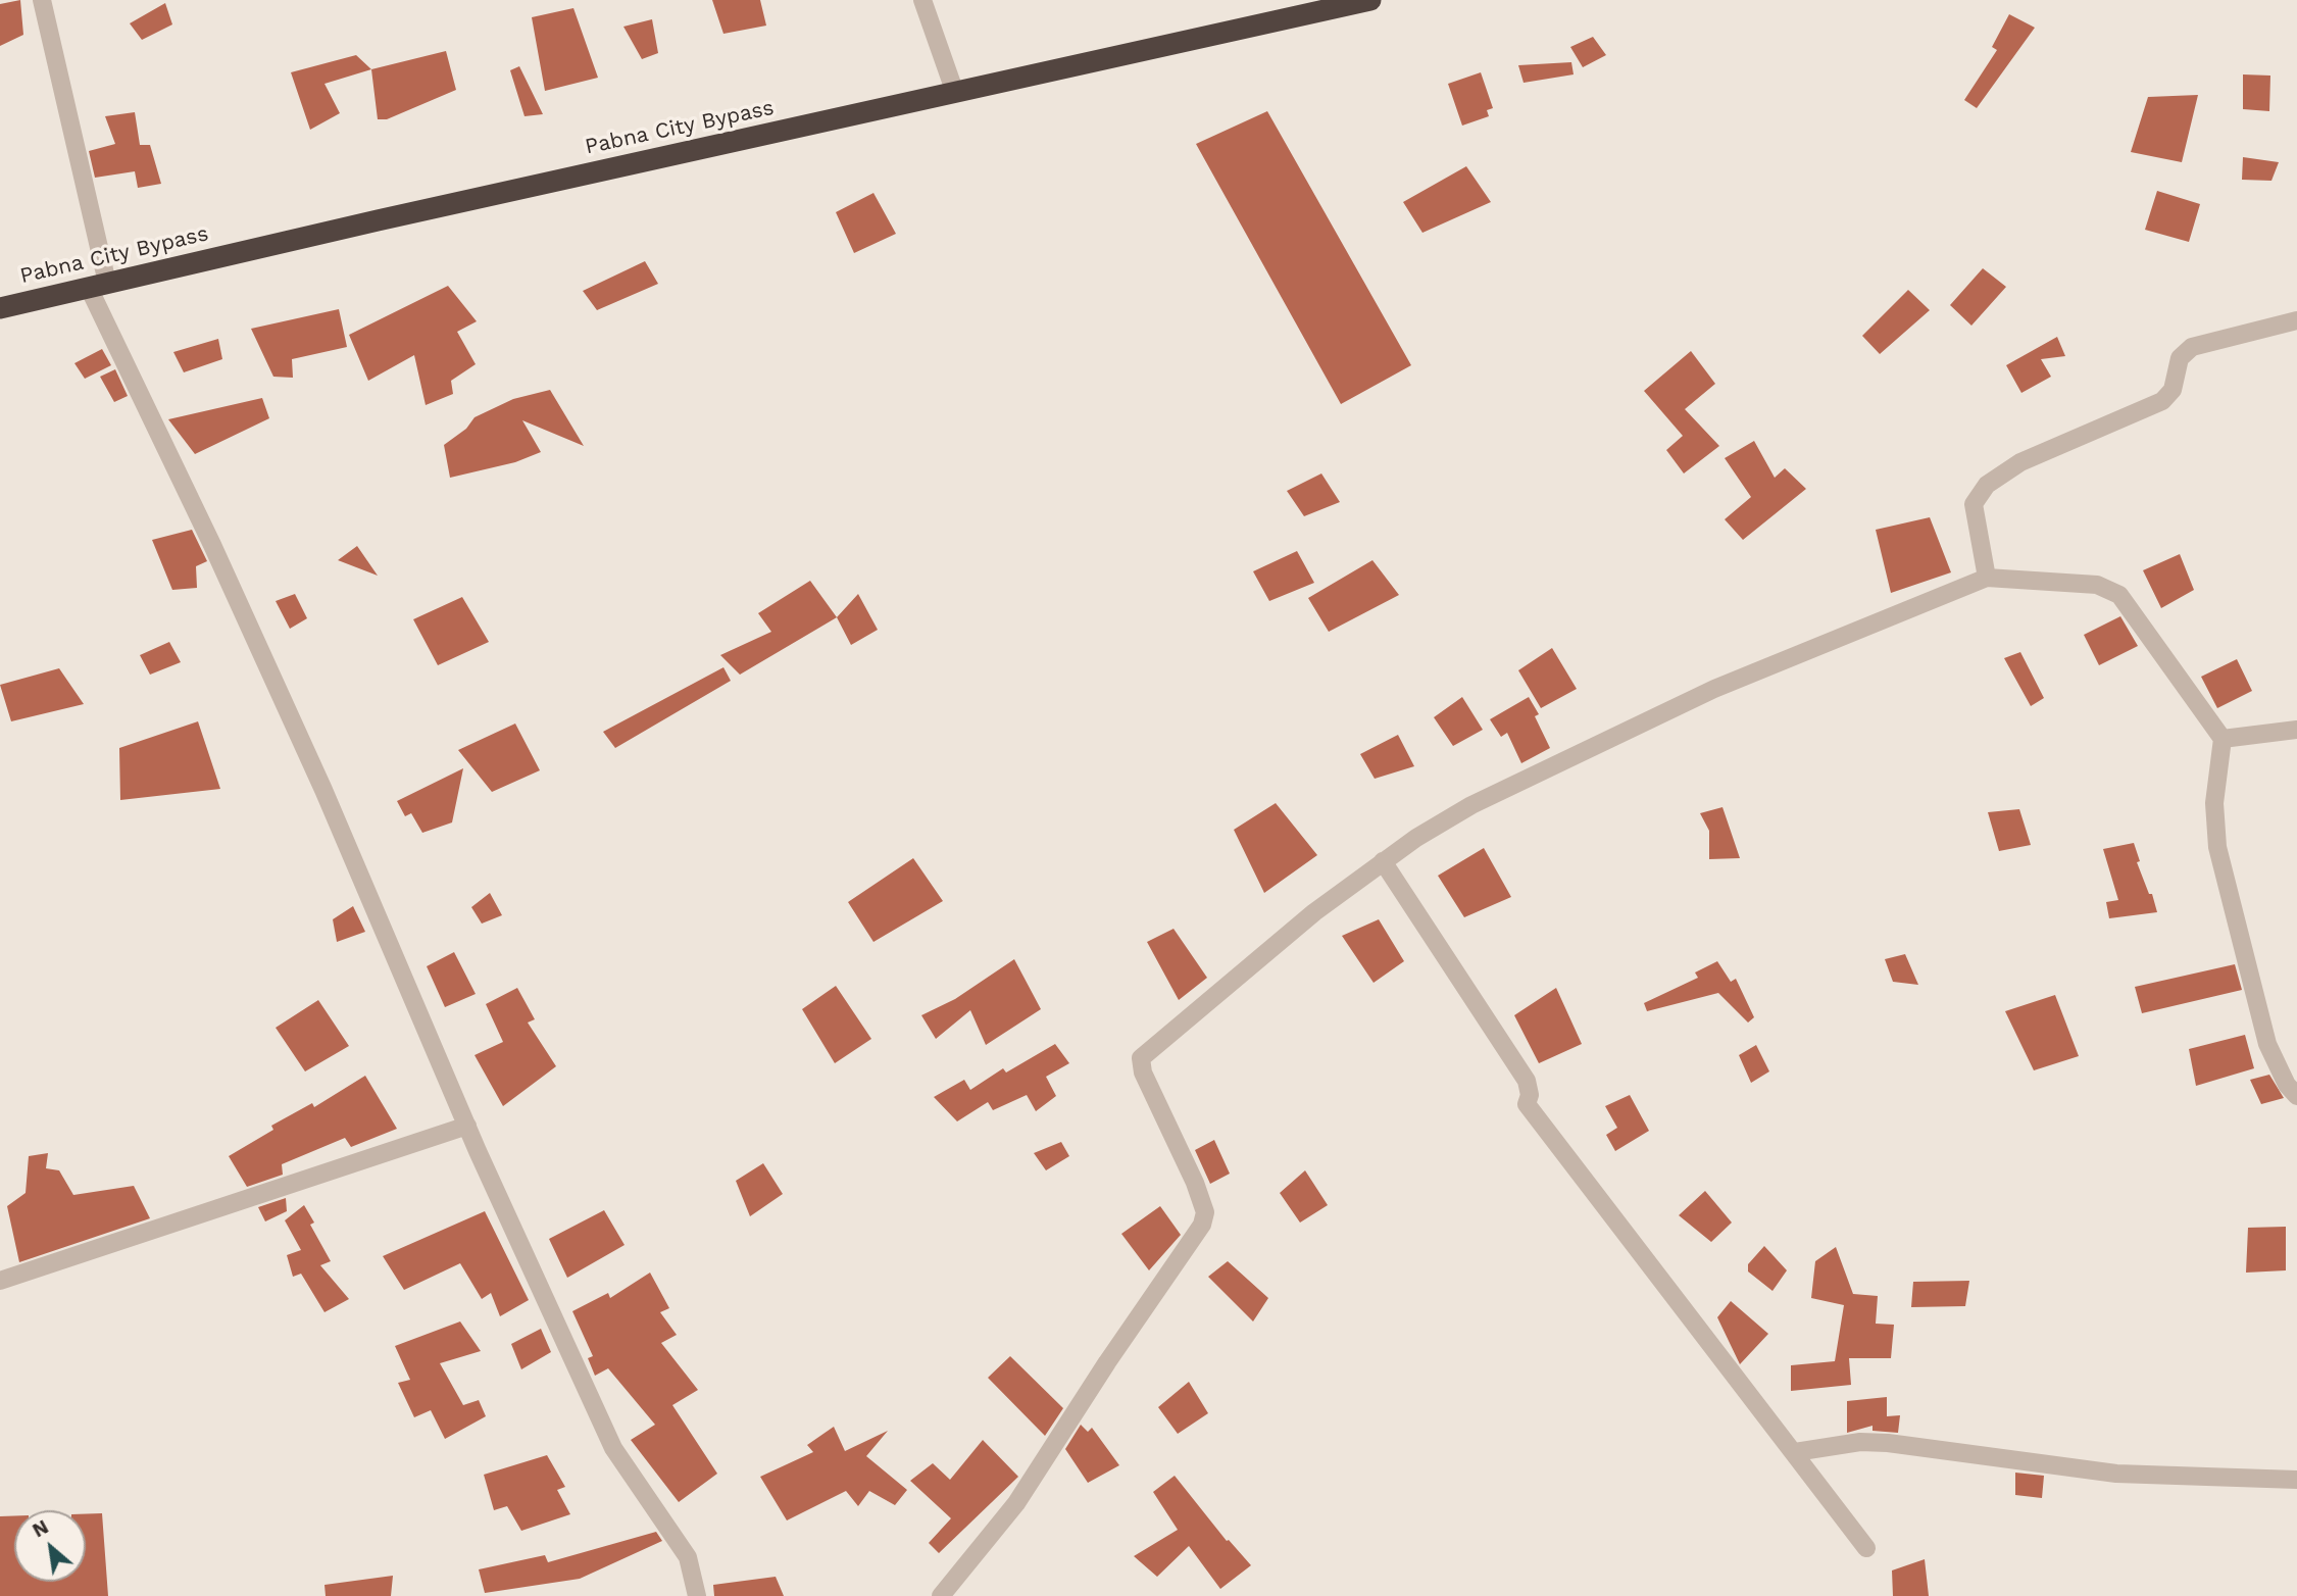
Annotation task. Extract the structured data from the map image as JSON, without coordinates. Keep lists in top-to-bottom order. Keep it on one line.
{"streets":{"highway":["Pabna City Bypass"]},"north":"top left"}
